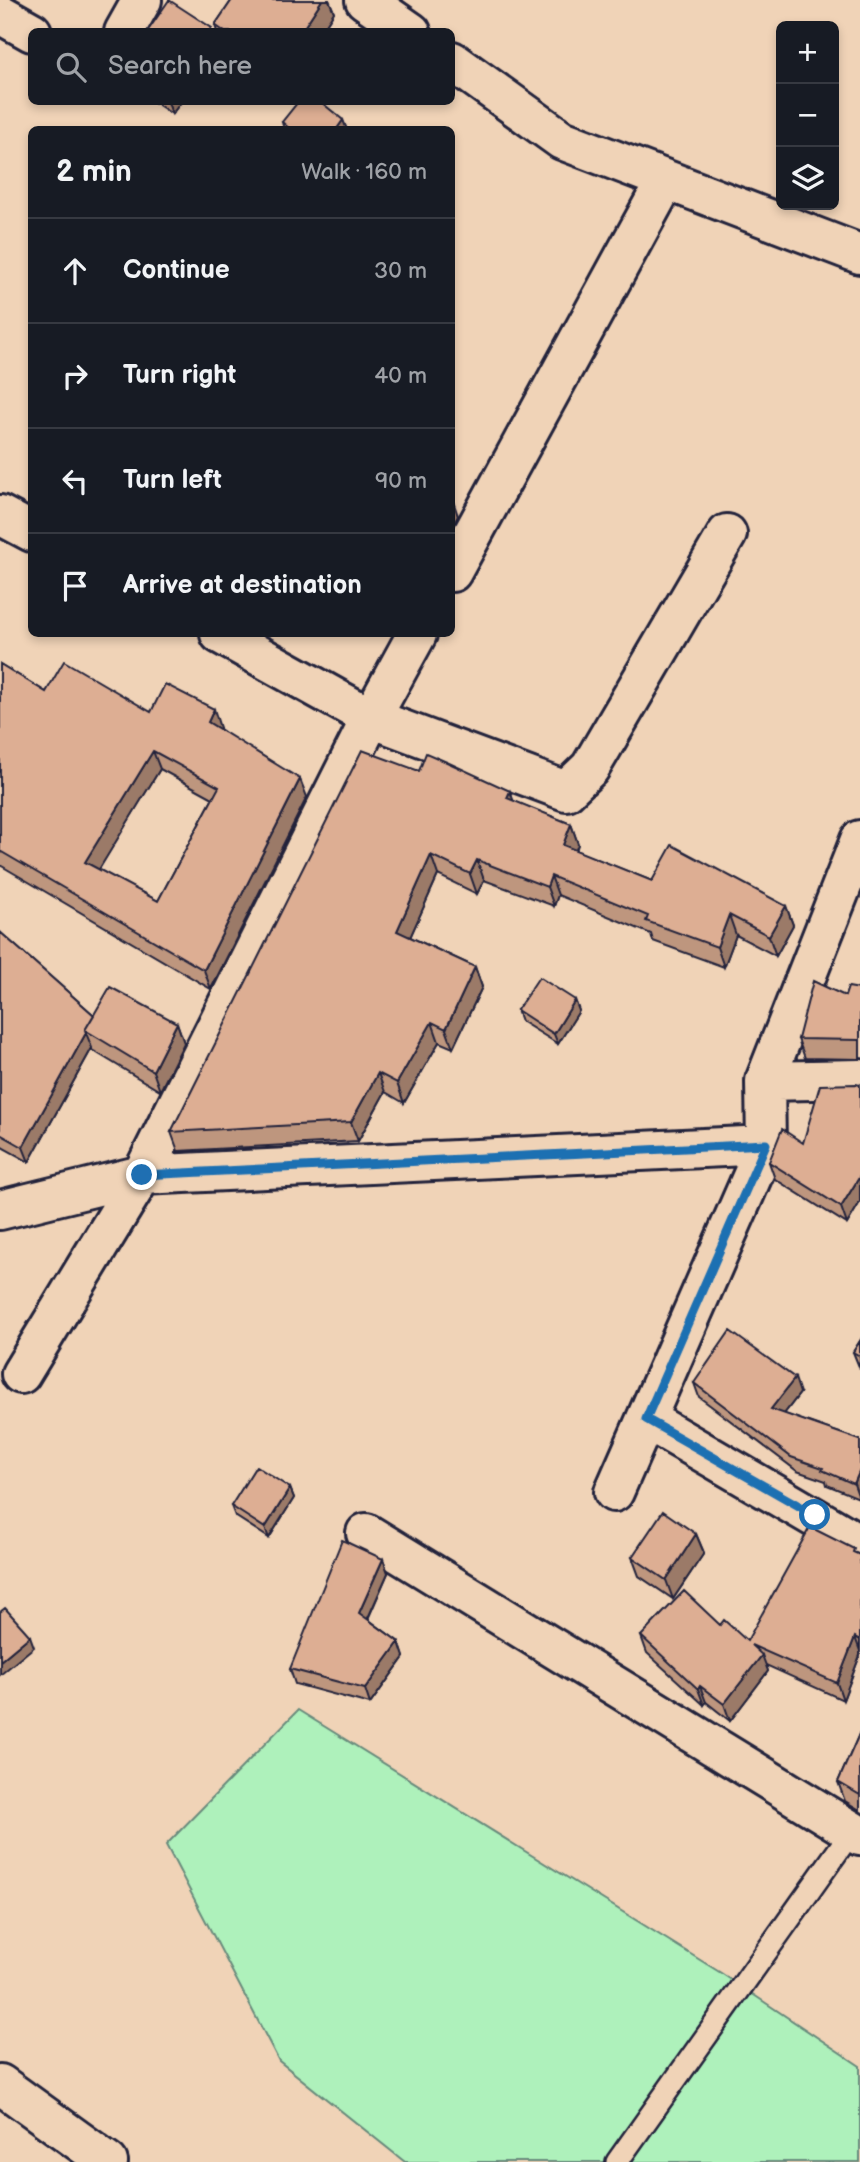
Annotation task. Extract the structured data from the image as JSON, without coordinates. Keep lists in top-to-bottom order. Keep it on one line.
{"page":{"map_buttons":["+","−"],"search":"Search here","heading":["2 min","Walk · 160 m"],"list":[["Continue","30 m"],["Turn right","40 m"],["Turn left","90 m"],"Arrive at destination"]}}
